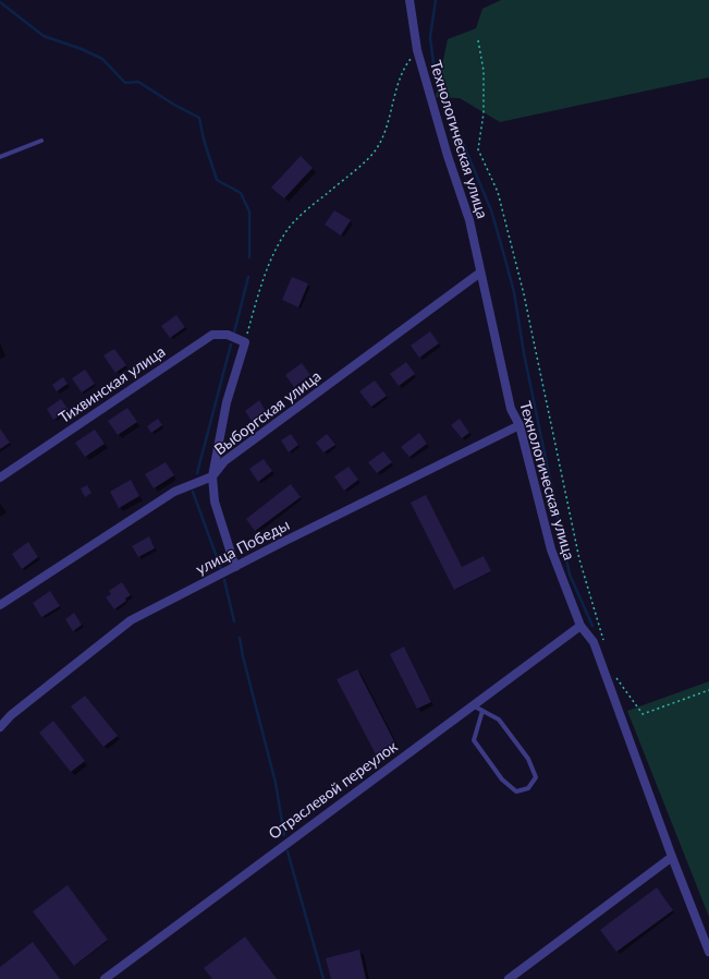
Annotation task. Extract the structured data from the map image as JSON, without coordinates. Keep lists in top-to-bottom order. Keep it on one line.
{"streets":{"street":["Технологическая улица","Тихвинская улица","Выборгская улица","улица Победы","Отраслевой переулок"]},"crossings":[["Технологическая улица","Выборгская улица"],["Технологическая улица","улица Победы"],["Технологическая улица","Отраслевой переулок"]]}
